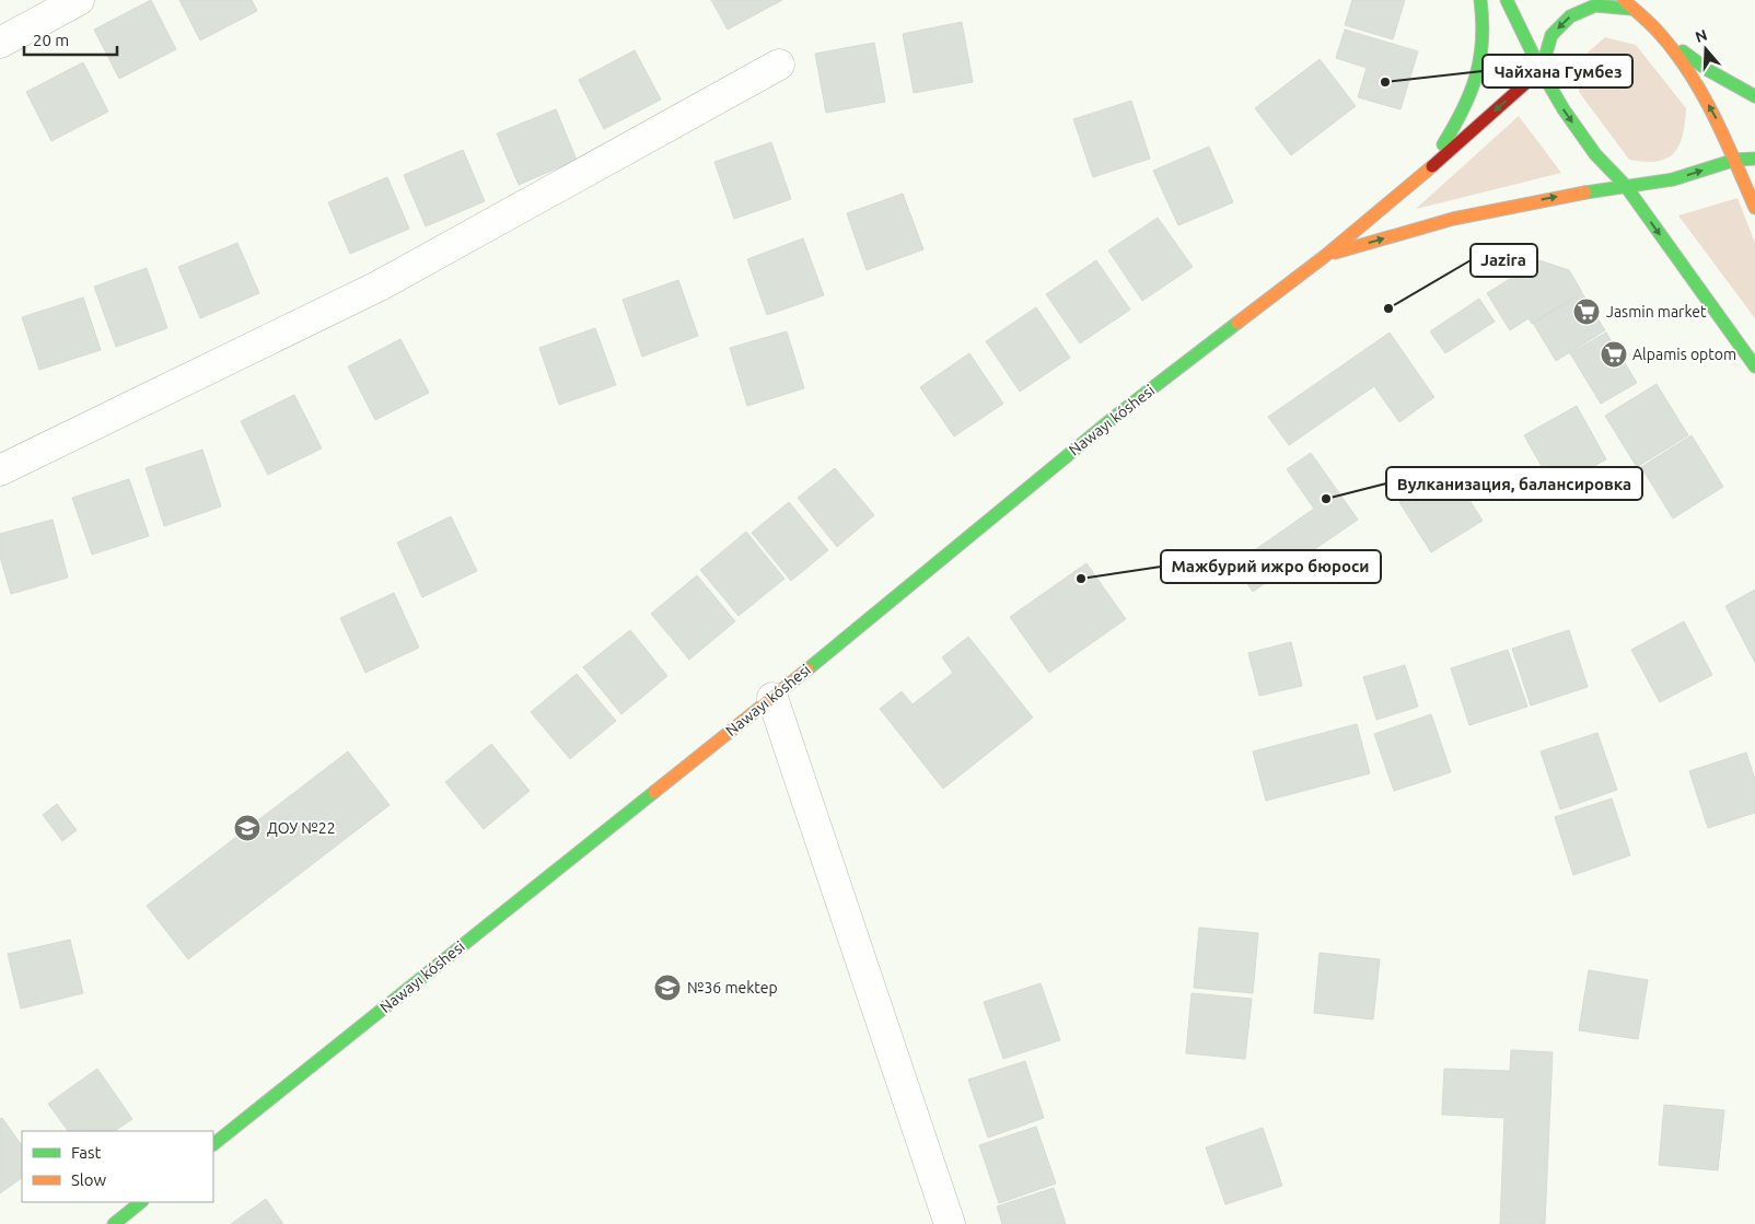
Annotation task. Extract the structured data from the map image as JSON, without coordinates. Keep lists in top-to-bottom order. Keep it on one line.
{"streets":{"main road":["Nawayı kóshesi"]},"places":{"other":["Чайхана Гумбез","Jazira","Вулканизация, балансировка","Мажбурий ижро бюроси"],"supermarket":["Jasmin market","Alpamis optom"],"school or university":["ДОУ №22","№36 mektep"]},"legend":["Fast","Slow"],"scale_bar":"20 m","north":"top"}
